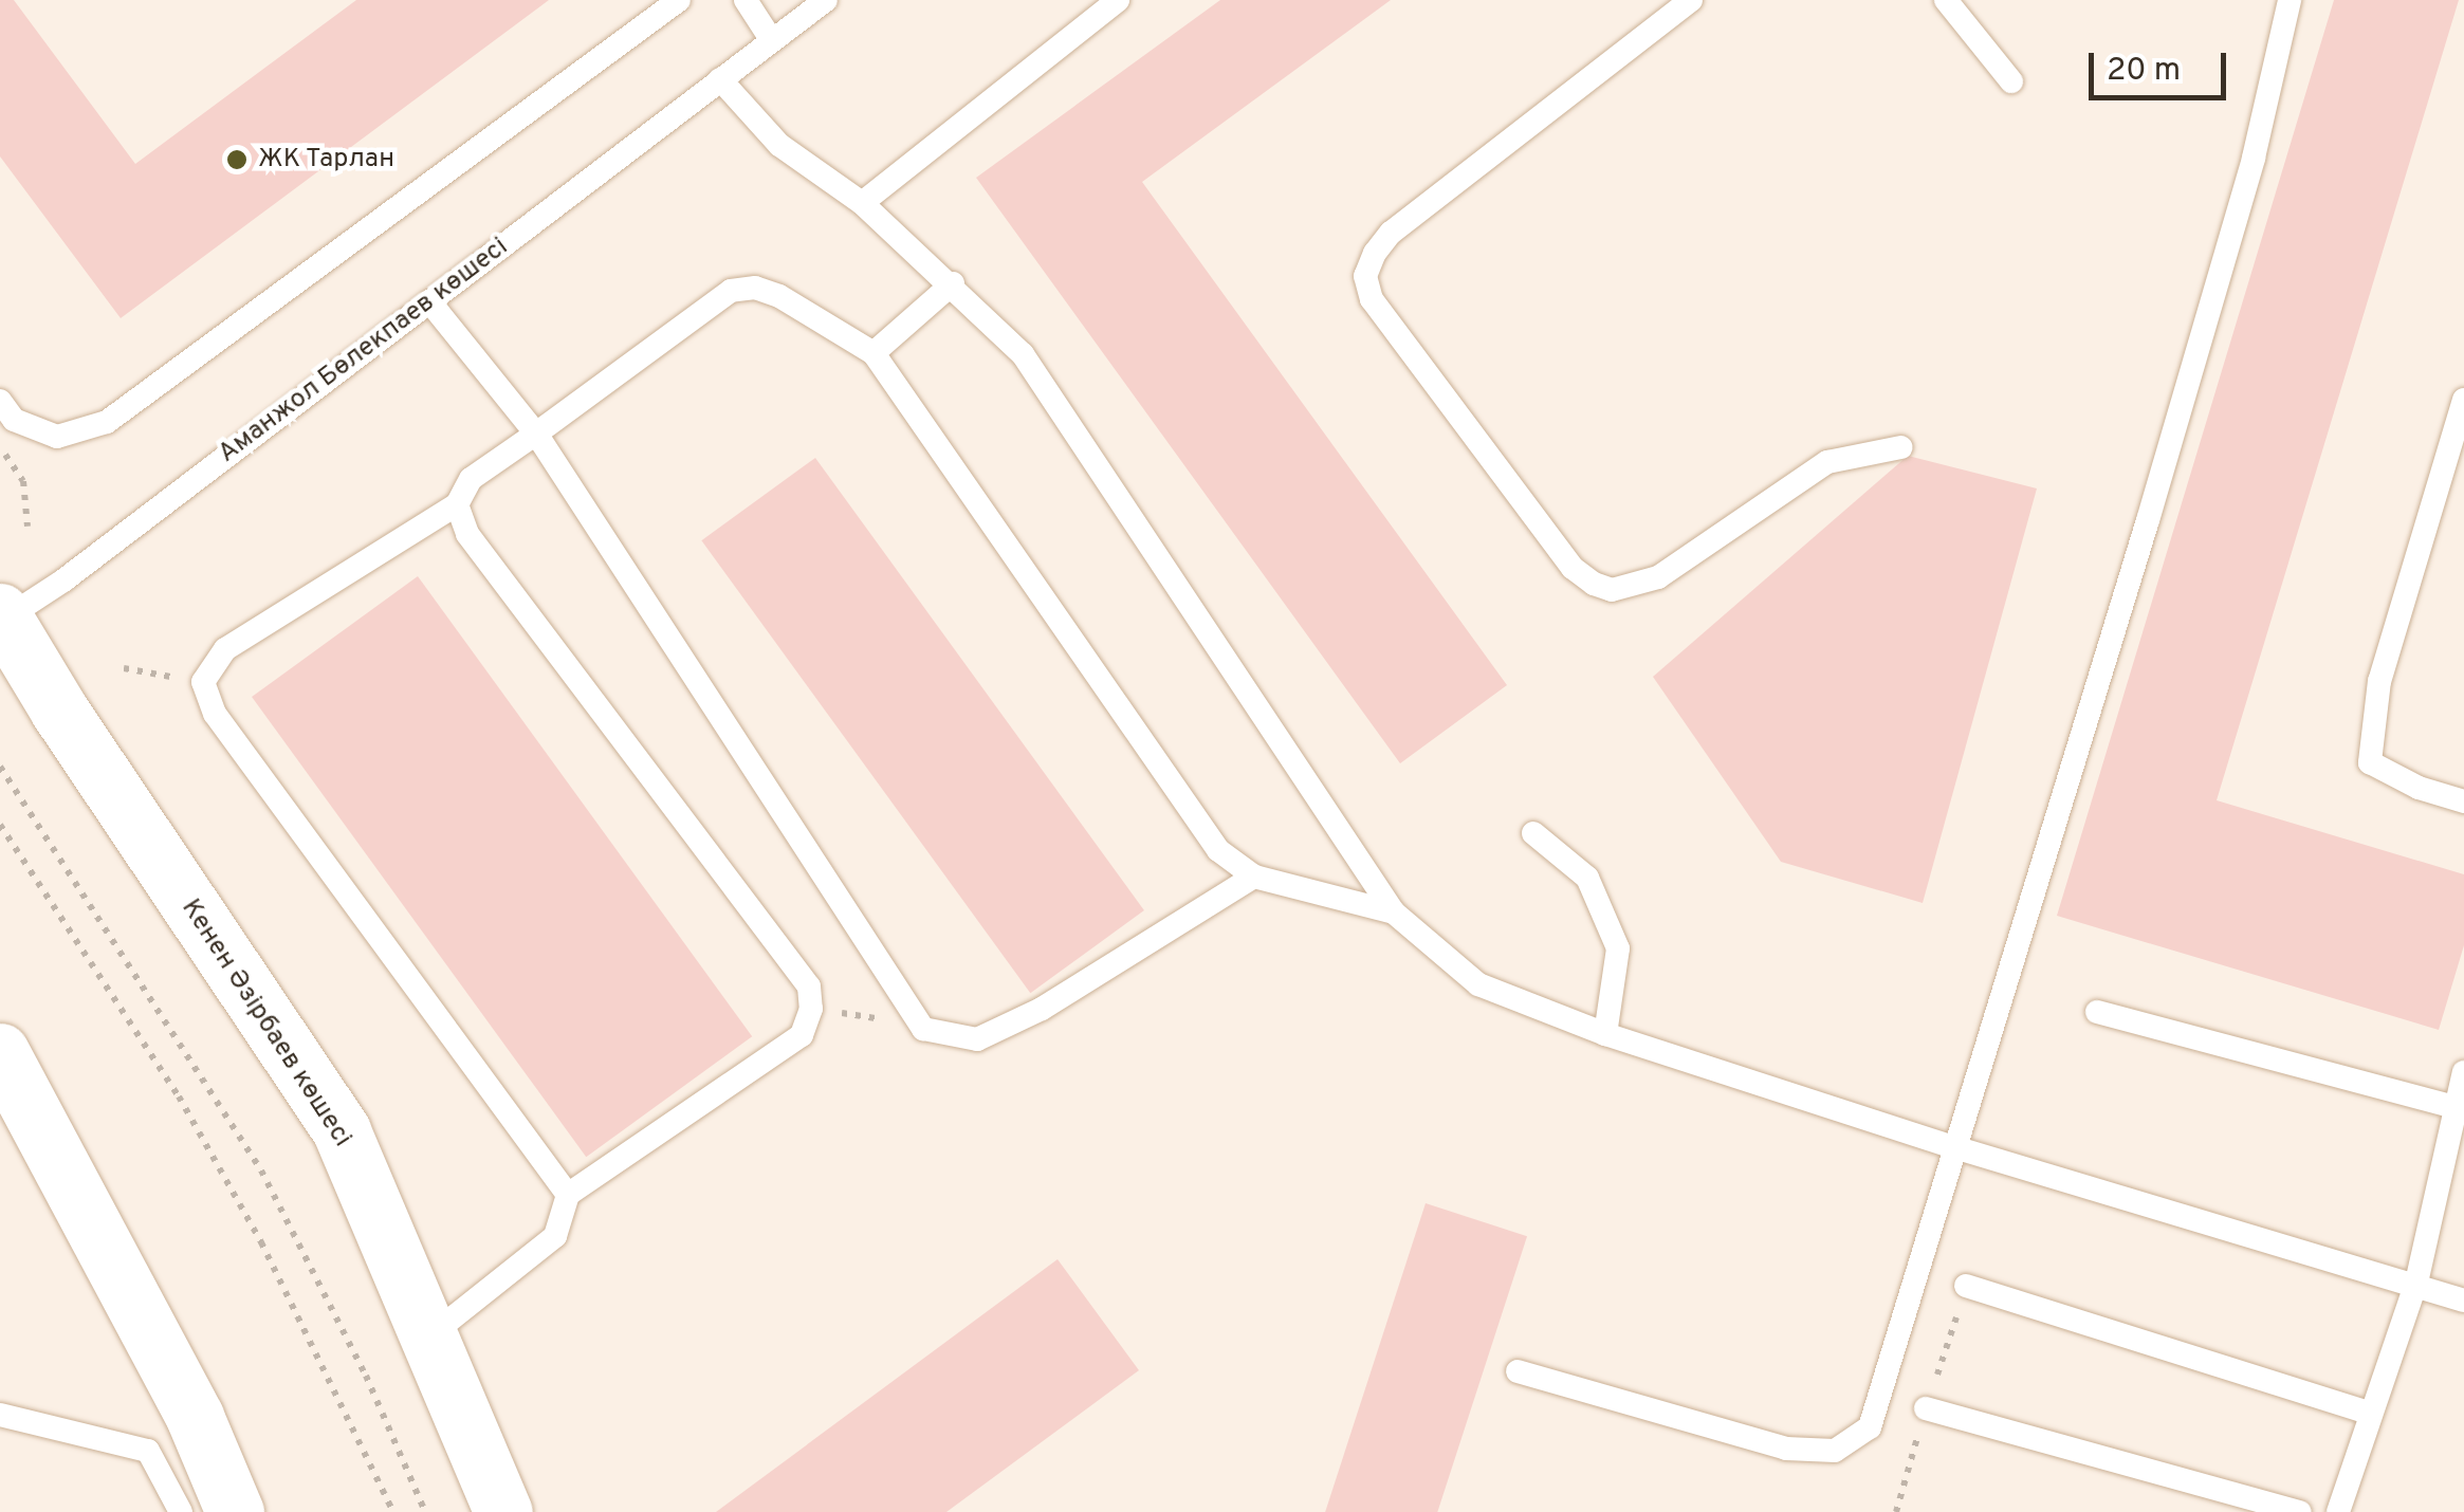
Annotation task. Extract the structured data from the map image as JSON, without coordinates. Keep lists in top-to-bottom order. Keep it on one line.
{"streets":{"street":["Кенен Әзірбаев көшесі"],"lane":["Аманжол Бөлекпаев көшесі"]},"crossings":[["Аманжол Бөлекпаев көшесі","Кенен Әзірбаев көшесі"]],"places":["ЖК Тарлан"],"scale_bar":"20 m"}
